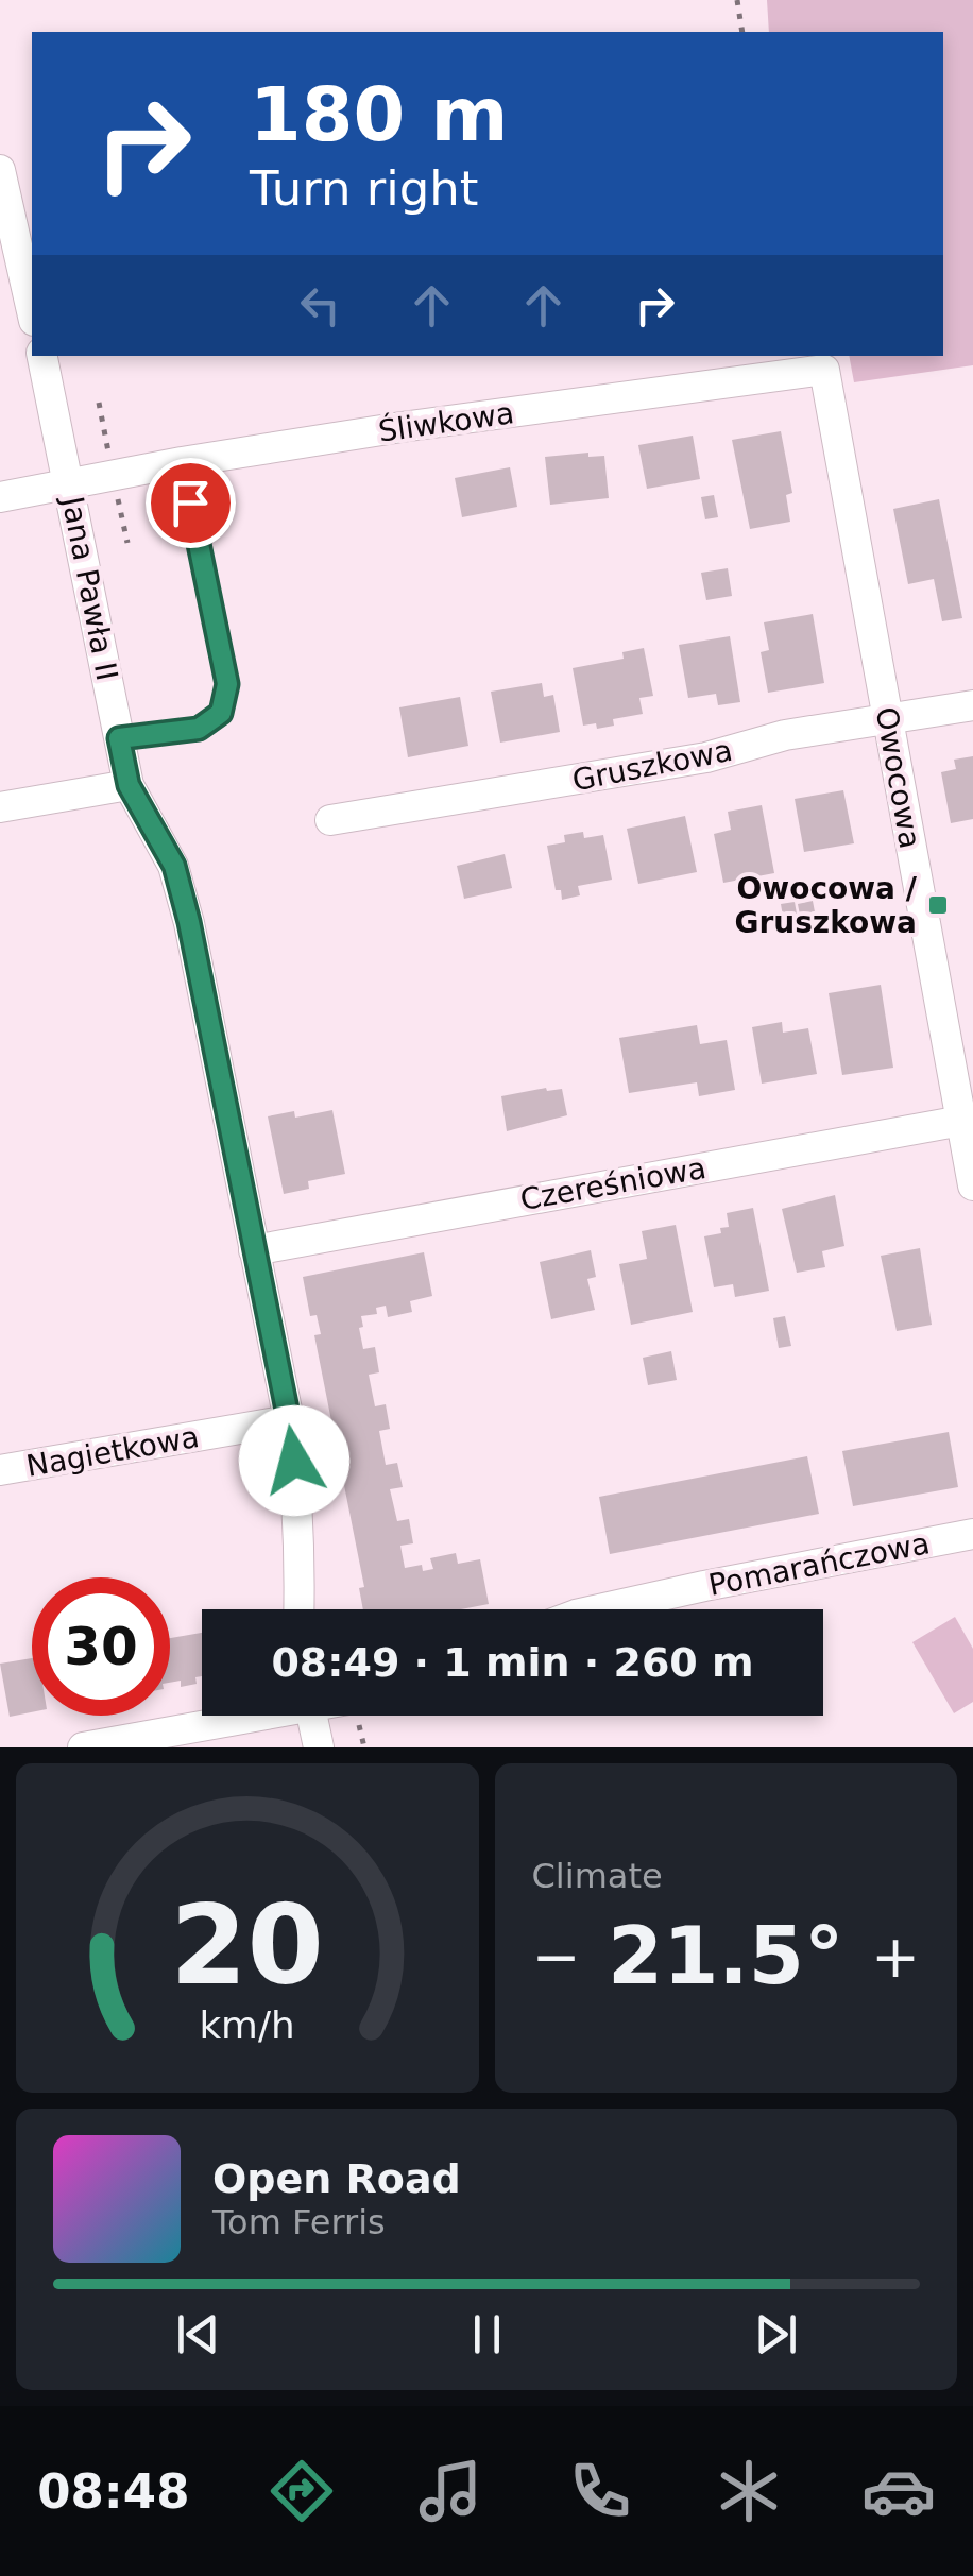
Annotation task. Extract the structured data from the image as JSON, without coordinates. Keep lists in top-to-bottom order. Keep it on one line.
{"streets":{"street":["Śliwkowa","Jana Pawła II","Gruszkowa","Owocowa","Czereśniowa","Nagietkowa","Pomarańczowa"]},"crossings":[["Śliwkowa","Jana Pawła II"],["Śliwkowa","Owocowa"],["Jana Pawła II","Czereśniowa"],["Jana Pawła II","Nagietkowa"],["Gruszkowa","Owocowa"],["Owocowa","Czereśniowa"]],"places":{"transit":["Owocowa / Gruszkowa"]},"page":{"turn":["180 m","Turn right"],"limit":"30","trip":"08:49 · 1 min · 260 m","tile":"Climate","heat":["−","21.5°","+"],"song":["Open Road","Tom Ferris"],"tabs":"08:48","gauge":["20","km/h"]}}
